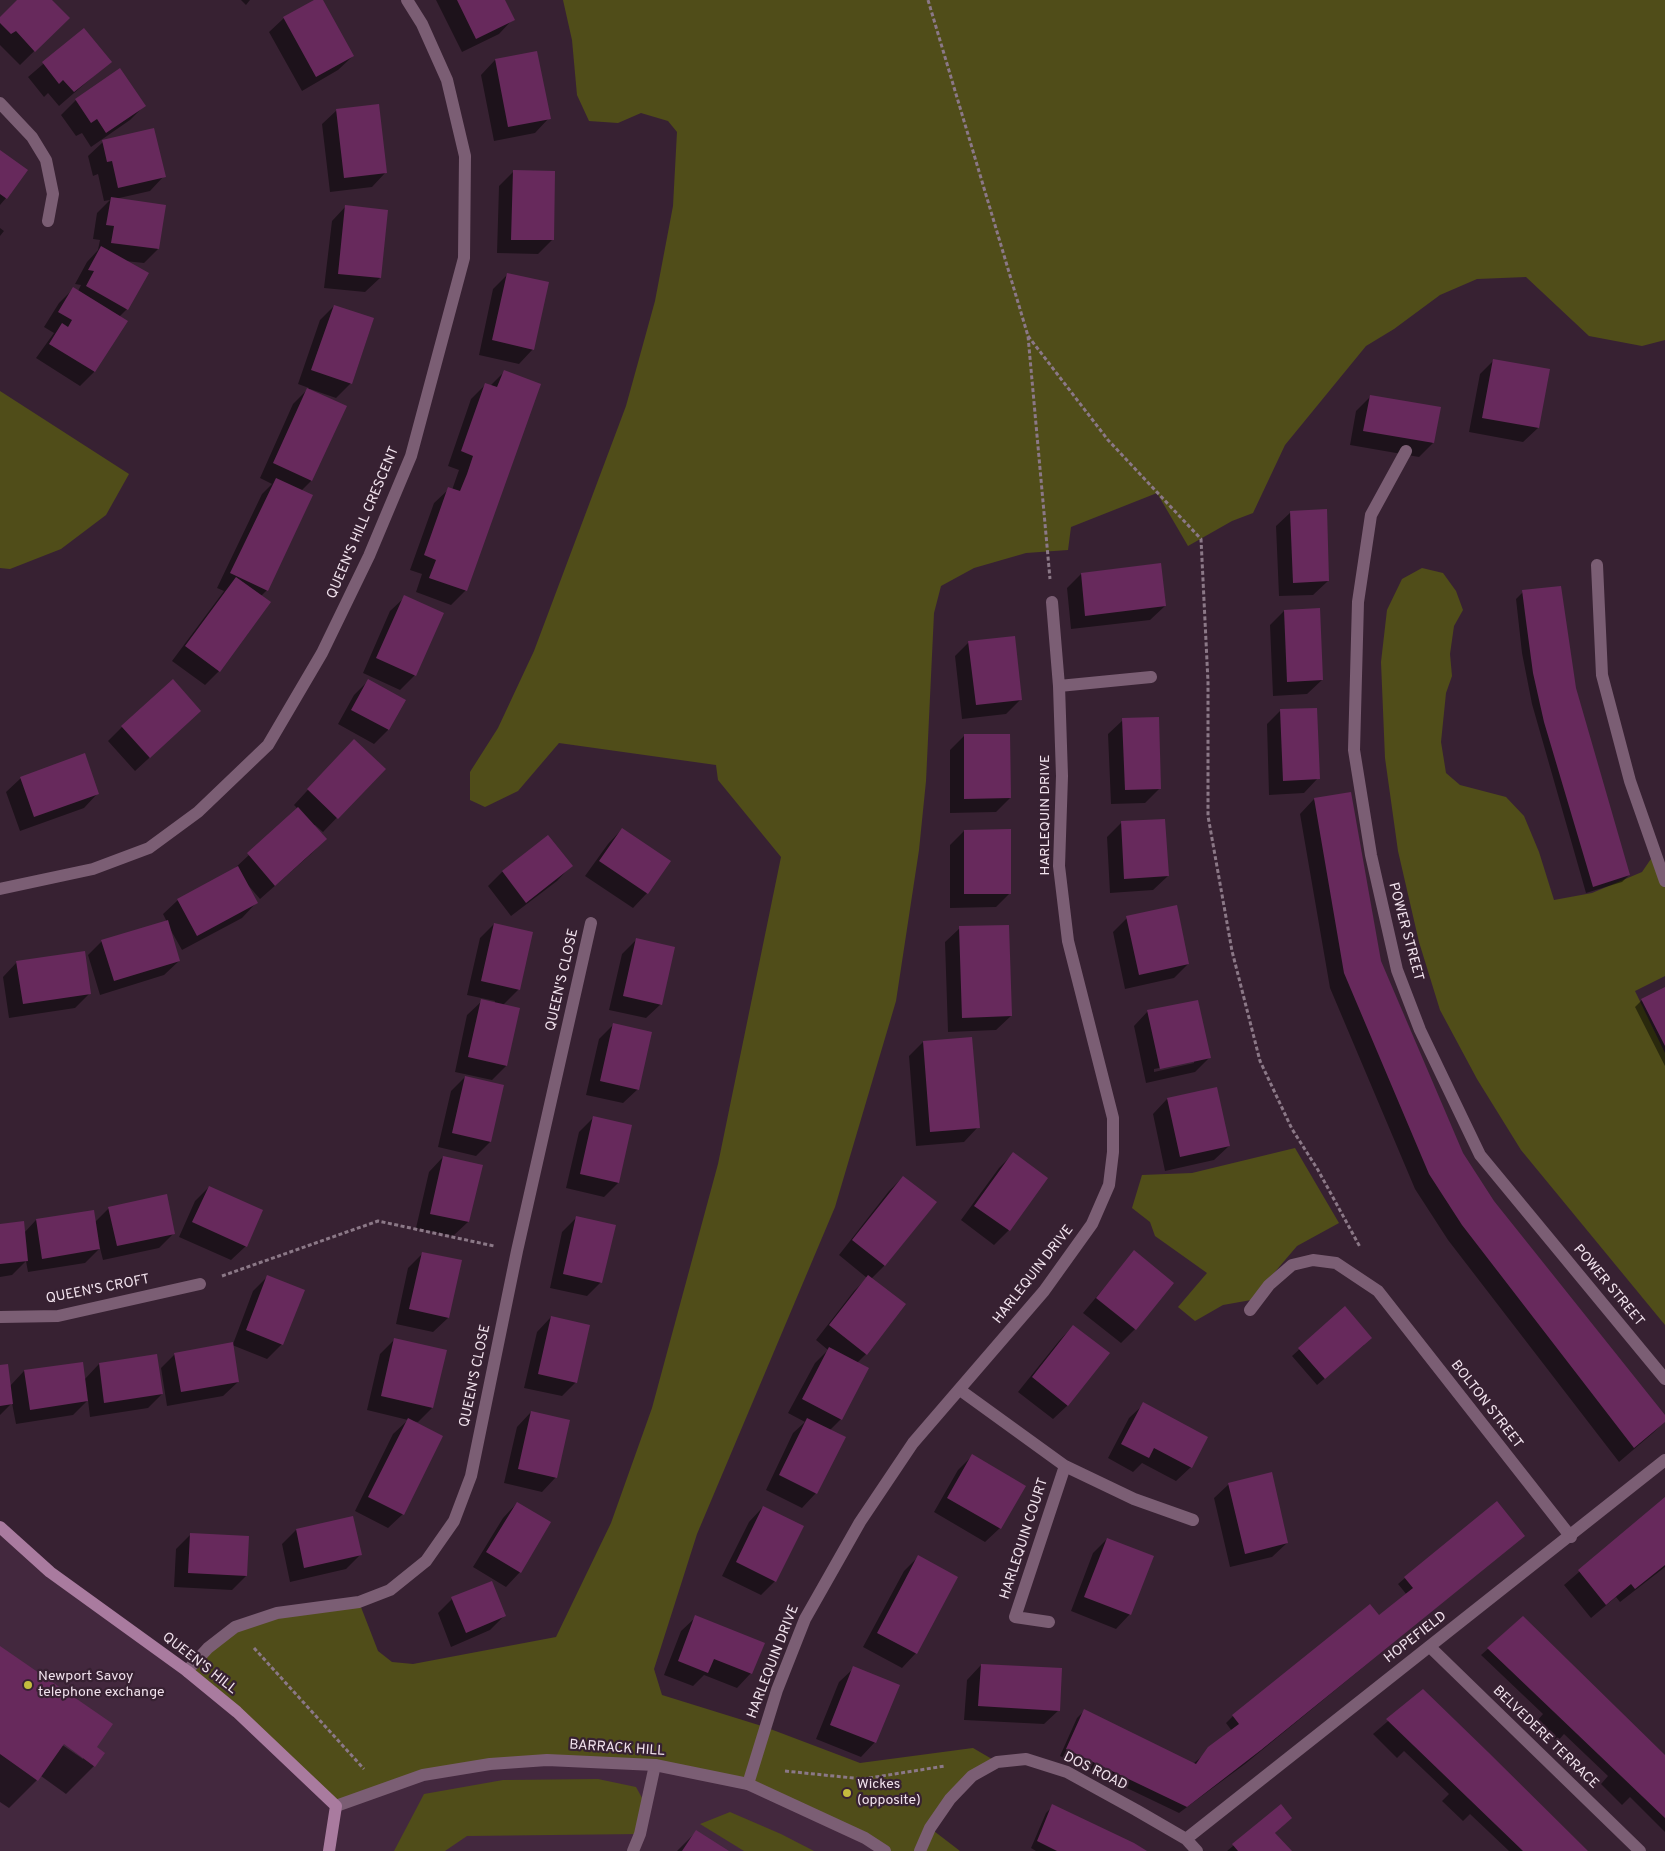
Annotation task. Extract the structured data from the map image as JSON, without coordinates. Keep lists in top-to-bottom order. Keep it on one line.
{"streets":{"main road":["QUEEN'S HILL"],"street":["QUEEN'S HILL CRESCENT","HARLEQUIN DRIVE","POWER STREET","QUEEN'S CLOSE","QUEEN'S CROFT","BOLTON STREET","HARLEQUIN COURT","HOPEFIELD","BELVEDERE TERRACE","BARRACK HILL","DOS ROAD"]},"crossings":[["HARLEQUIN DRIVE","HARLEQUIN COURT"],["HARLEQUIN DRIVE","BARRACK HILL"],["QUEEN'S CLOSE","QUEEN'S HILL"],["BOLTON STREET","HOPEFIELD"],["HOPEFIELD","BELVEDERE TERRACE"],["HOPEFIELD","DOS ROAD"],["QUEEN'S HILL","BARRACK HILL"]],"places":["Newport Savoy telephone exchange","Wickes (opposite)"]}
